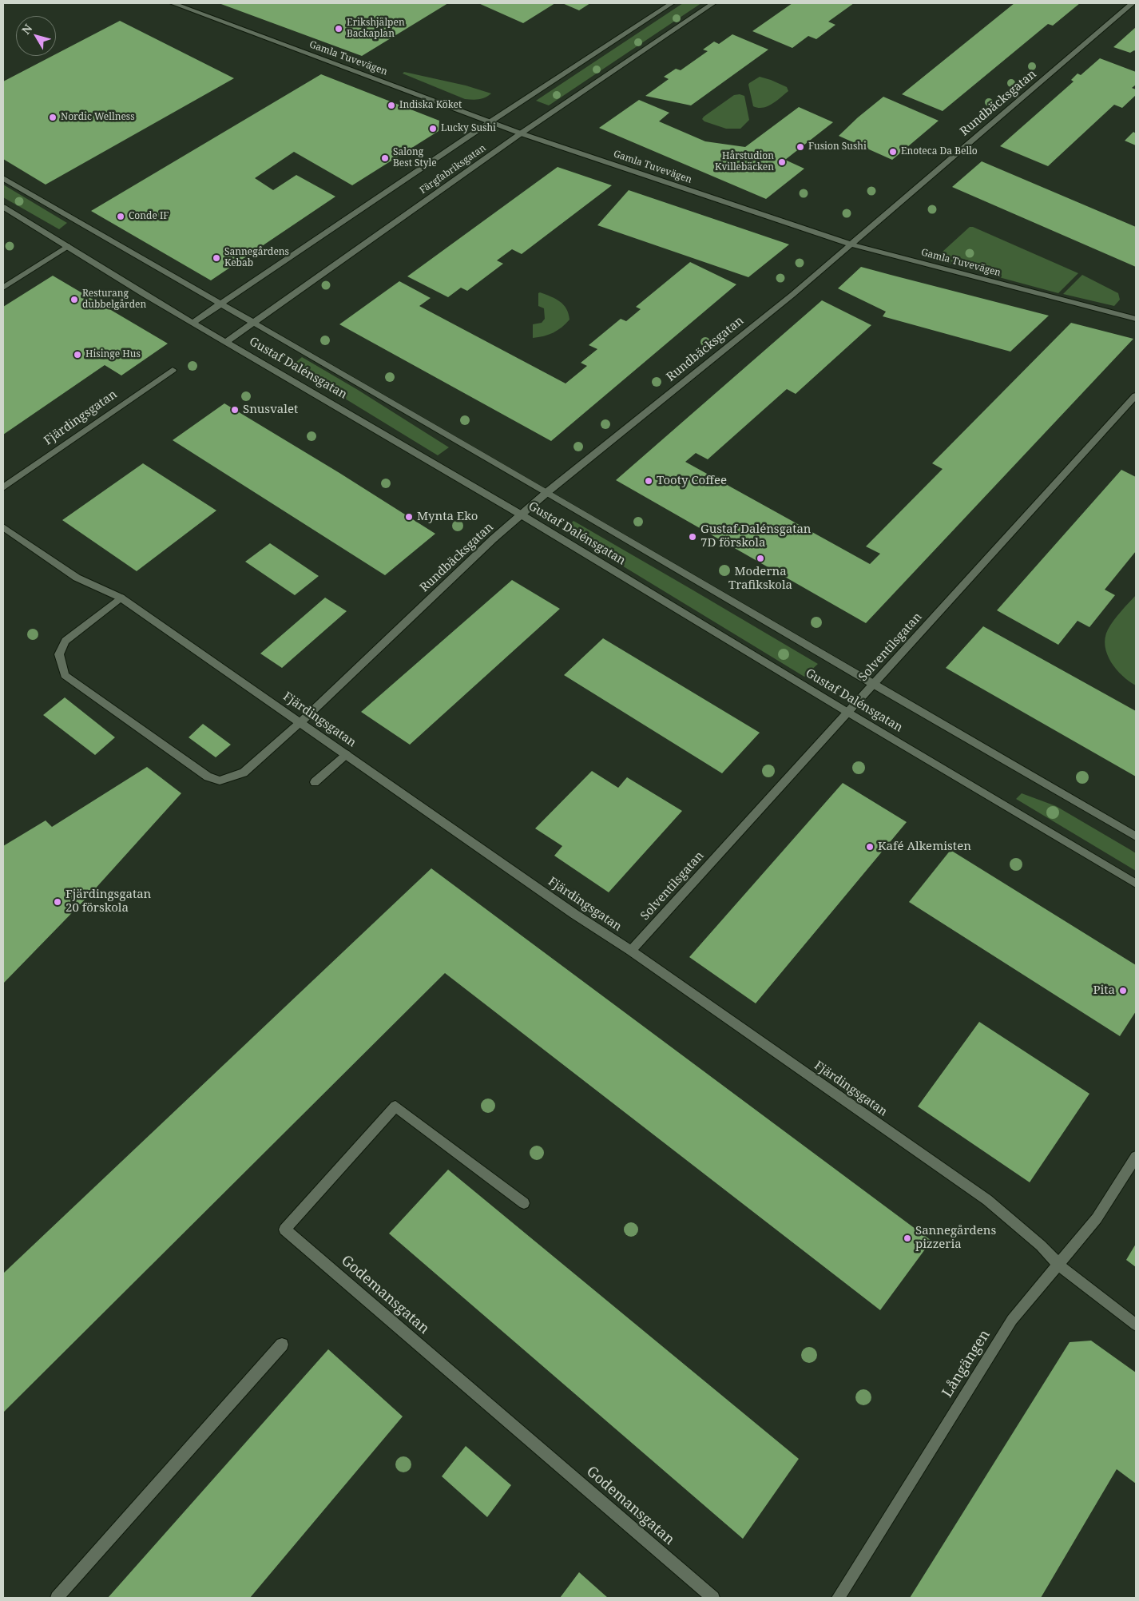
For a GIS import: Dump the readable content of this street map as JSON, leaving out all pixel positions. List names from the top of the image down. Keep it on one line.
{"streets":{"street":["Gamla Tuvevägen","Rundbäcksgatan","Färgfabriksgatan","Gustaf Dalénsgatan","Fjärdingsgatan","Solventilsgatan","Godemansgatan","Långängen"]},"crossings":[["Gamla Tuvevägen","Rundbäcksgatan"],["Gamla Tuvevägen","Färgfabriksgatan"],["Rundbäcksgatan","Gustaf Dalénsgatan"],["Rundbäcksgatan","Fjärdingsgatan"],["Färgfabriksgatan","Gustaf Dalénsgatan"],["Gustaf Dalénsgatan","Solventilsgatan"],["Fjärdingsgatan","Solventilsgatan"],["Fjärdingsgatan","Långängen"]],"places":["Erikshjälpen Backaplan","Indiska Köket","Nordic Wellness","Lucky Sushi","Fusion Sushi","Enoteca Da Bello","Salong Best Style","Hårstudion Kvillebäcken","Conde IF","Sannegårdens Kebab","Resturang dubbelgården","Hisinge Hus","Snusvalet","Tooty Coffee","Mynta Eko","Gustaf Dalénsgatan 7D förskola","Moderna Trafikskola","Kafé Alkemisten","Fjärdingsgatan 20 förskola","Pita","Sannegårdens pizzeria"],"north":"top left"}
